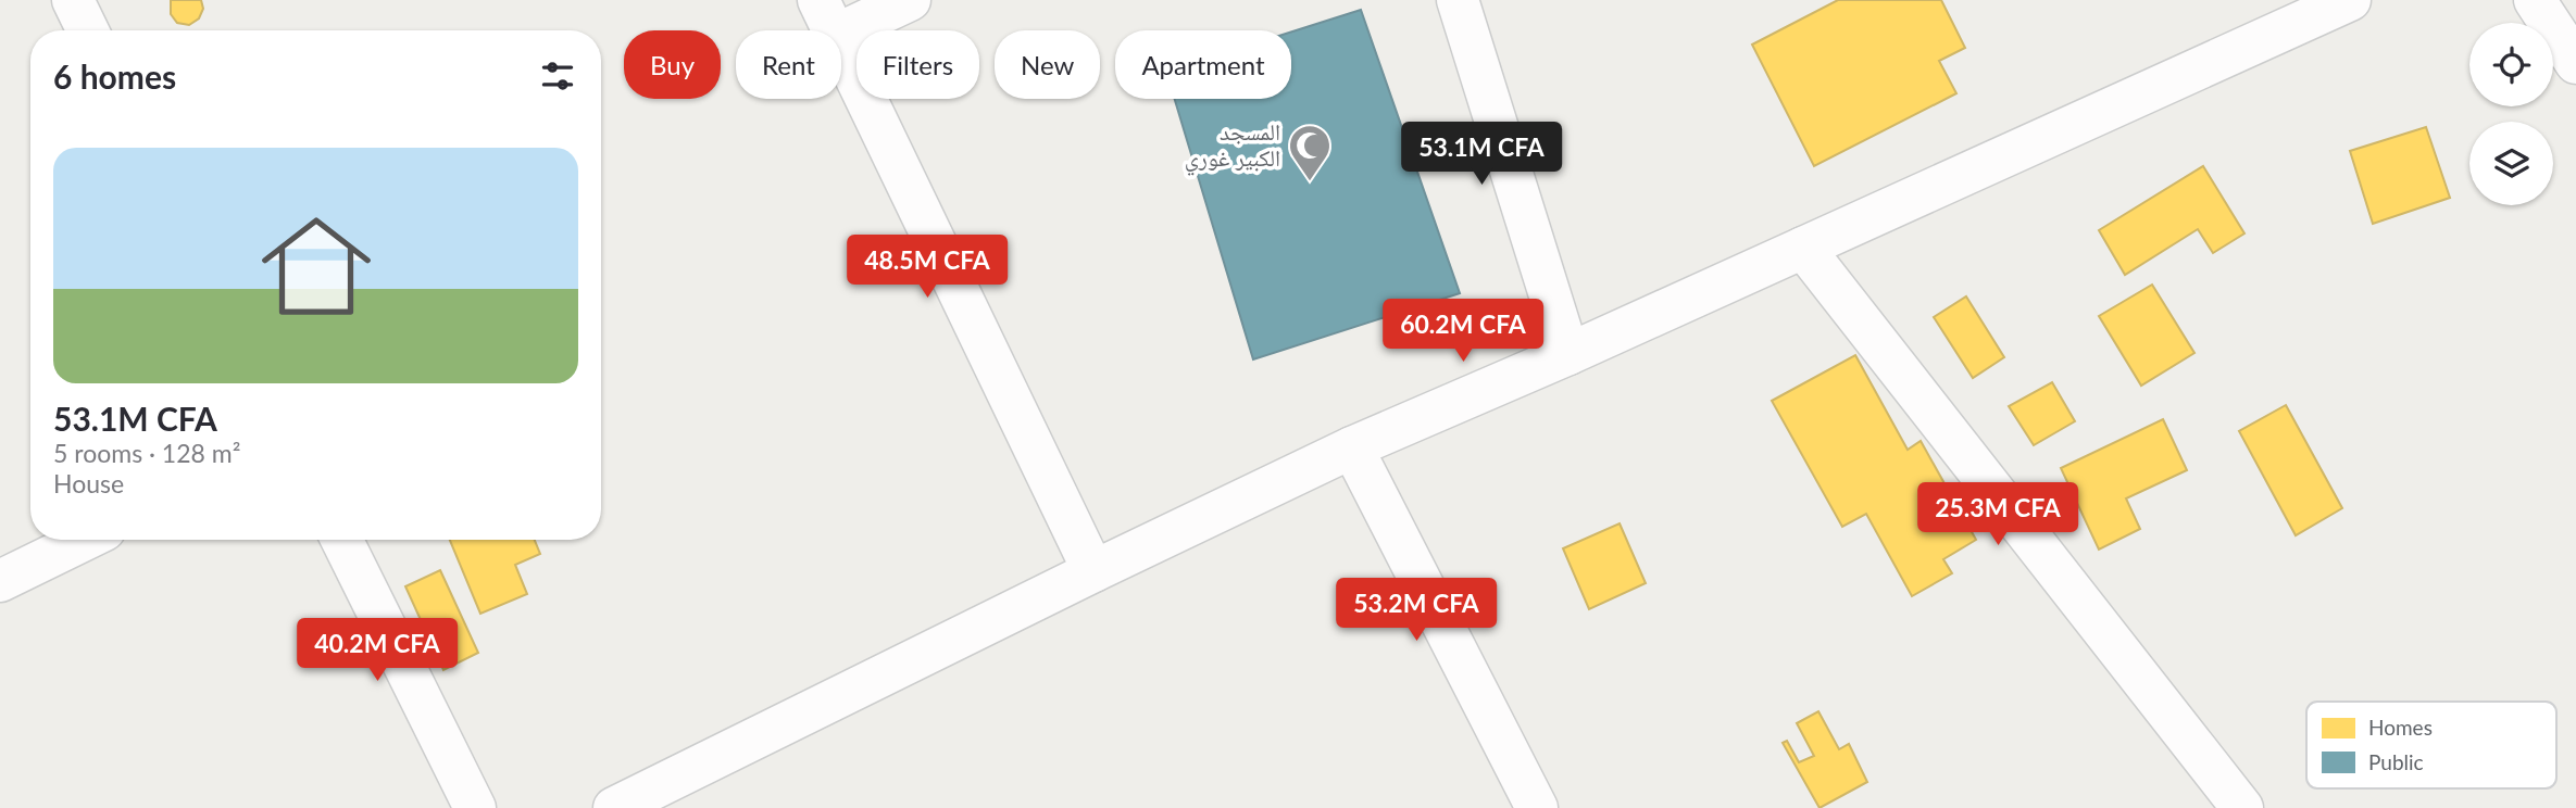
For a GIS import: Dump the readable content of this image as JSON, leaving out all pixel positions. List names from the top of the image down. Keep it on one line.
{"places":{"mosque":["المسجد الكبير غوري"]},"legend":["Homes","Public"],"page":{"chip":["Buy","Rent","Filters","New","Apartment"],"heading":"6 homes","price":["53.1M CFA","48.5M CFA","60.2M CFA","25.3M CFA","53.2M CFA","40.2M CFA"],"list":[{"name":"53.1M CFA","note":"5 rooms · 128 m² · House"}]}}
